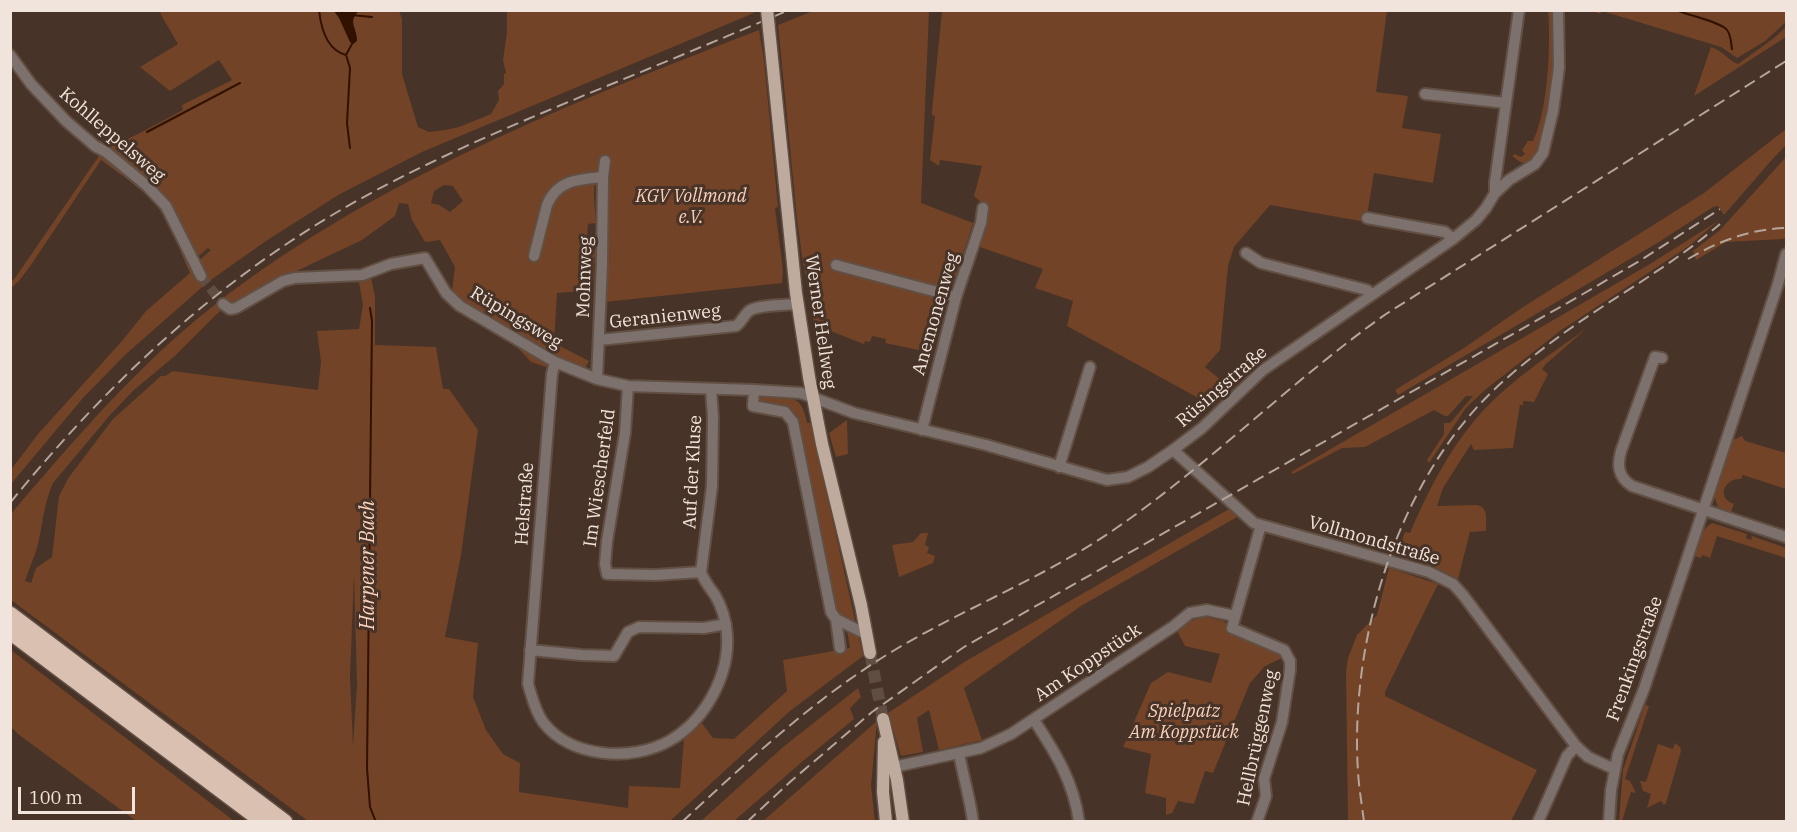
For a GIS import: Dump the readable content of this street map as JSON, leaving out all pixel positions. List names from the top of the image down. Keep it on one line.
{"streets":{"main road":["Werner Hellweg"],"street":["Kohlleppelsweg","Mohnweg","Anemonenweg","Geranienweg","Rüpingsweg","Rüsingstraße","Auf der Kluse","Im Wiescherfeld","Helstraße","Vollmondstraße","Frenkingstraße","Am Koppstück","Hellbrüggenweg"]},"crossings":[["Mohnweg","Geranienweg"],["Mohnweg","Rüpingsweg"],["Anemonenweg","Rüsingstraße"],["Geranienweg","Werner Hellweg"],["Rüpingsweg","Werner Hellweg"],["Rüpingsweg","Rüsingstraße"],["Rüpingsweg","Auf der Kluse"],["Rüpingsweg","Im Wiescherfeld"],["Rüpingsweg","Helstraße"],["Werner Hellweg","Rüsingstraße"],["Rüsingstraße","Vollmondstraße"],["Auf der Kluse","Im Wiescherfeld"],["Auf der Kluse","Helstraße"],["Im Wiescherfeld","Helstraße"],["Vollmondstraße","Frenkingstraße"],["Am Koppstück","Hellbrüggenweg"]],"water":["Harpener Bach"],"parks":["KGV Vollmond e.V.","Spielpatz Am Koppstück"],"scale_bar":"100 m"}
